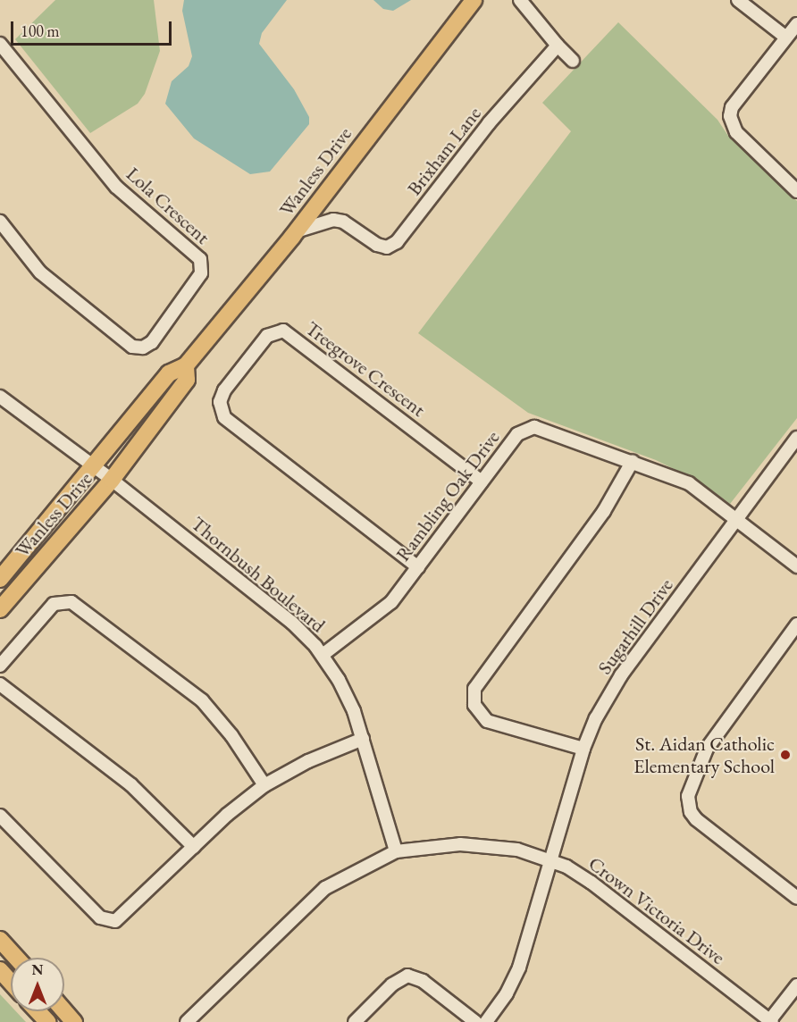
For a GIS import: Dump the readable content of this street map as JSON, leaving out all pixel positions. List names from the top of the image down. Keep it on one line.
{"streets":{"main road":["Wanless Drive"],"street":["Brixham Lane","Lola Crescent","Treegrove Crescent","Rambling Oak Drive","Thornbush Boulevard","Sugarhill Drive","Crown Victoria Drive"]},"crossings":[["Brixham Lane","Wanless Drive"],["Wanless Drive","Thornbush Boulevard"],["Treegrove Crescent","Rambling Oak Drive"],["Rambling Oak Drive","Thornbush Boulevard"],["Rambling Oak Drive","Sugarhill Drive"],["Thornbush Boulevard","Crown Victoria Drive"],["Sugarhill Drive","Crown Victoria Drive"]],"places":["St. Aidan Catholic Elementary School"],"scale_bar":"100 m","north":"top"}
